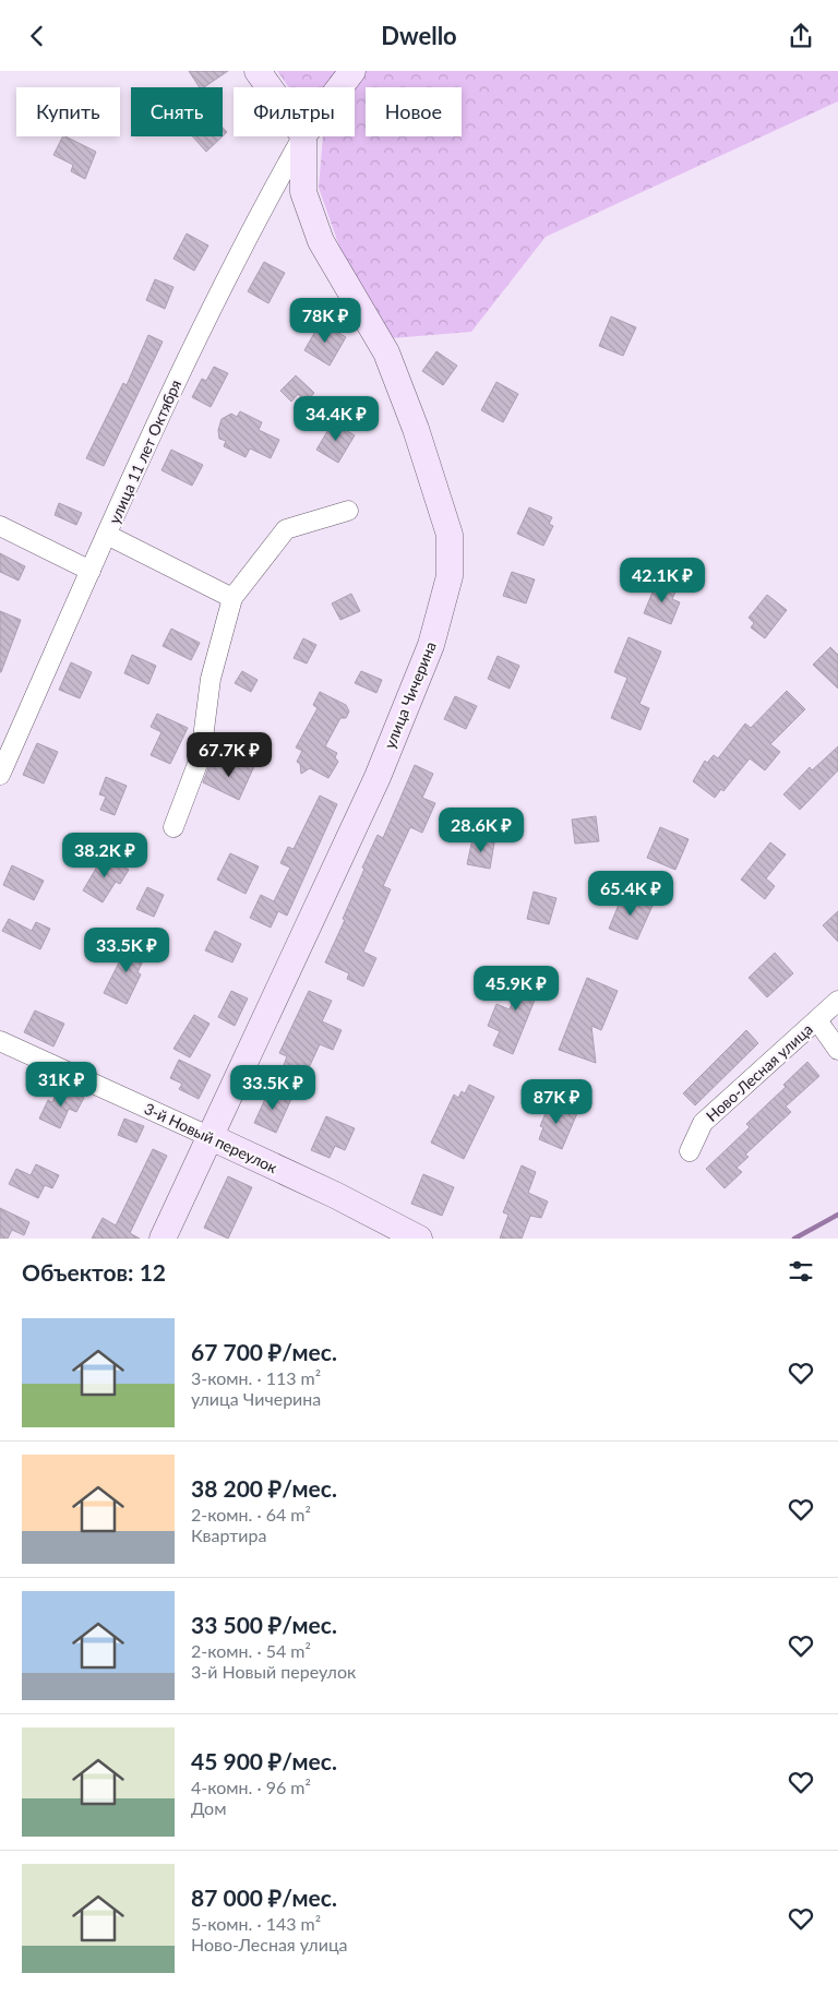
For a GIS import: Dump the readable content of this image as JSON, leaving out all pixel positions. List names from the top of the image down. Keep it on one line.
{"streets":{"street":["улица 11 лет Октября","улица Чичерина","Ново-Лесная улица","3-й Новый переулок"]},"crossings":[["улица Чичерина","3-й Новый переулок"]],"page":{"header":"Dwello","chip":["Купить","Снять","Фильтры","Новое"],"price":["78K ₽","34.4K ₽","42.1K ₽","67.7K ₽","28.6K ₽","38.2K ₽","65.4K ₽","33.5K ₽","45.9K ₽","31K ₽","33.5K ₽","87K ₽"],"heading":"Объектов: 12","list":[{"name":"67 700 ₽/мес.","note":"3-комн. · 113 m² · улица Чичерина"},{"name":"38 200 ₽/мес.","note":"2-комн. · 64 m² · Квартира"},{"name":"33 500 ₽/мес.","note":"2-комн. · 54 m² · 3-й Новый переулок"},{"name":"45 900 ₽/мес.","note":"4-комн. · 96 m² · Дом"},{"name":"87 000 ₽/мес.","note":"5-комн. · 143 m² · Ново-Лесная улица"}]}}
